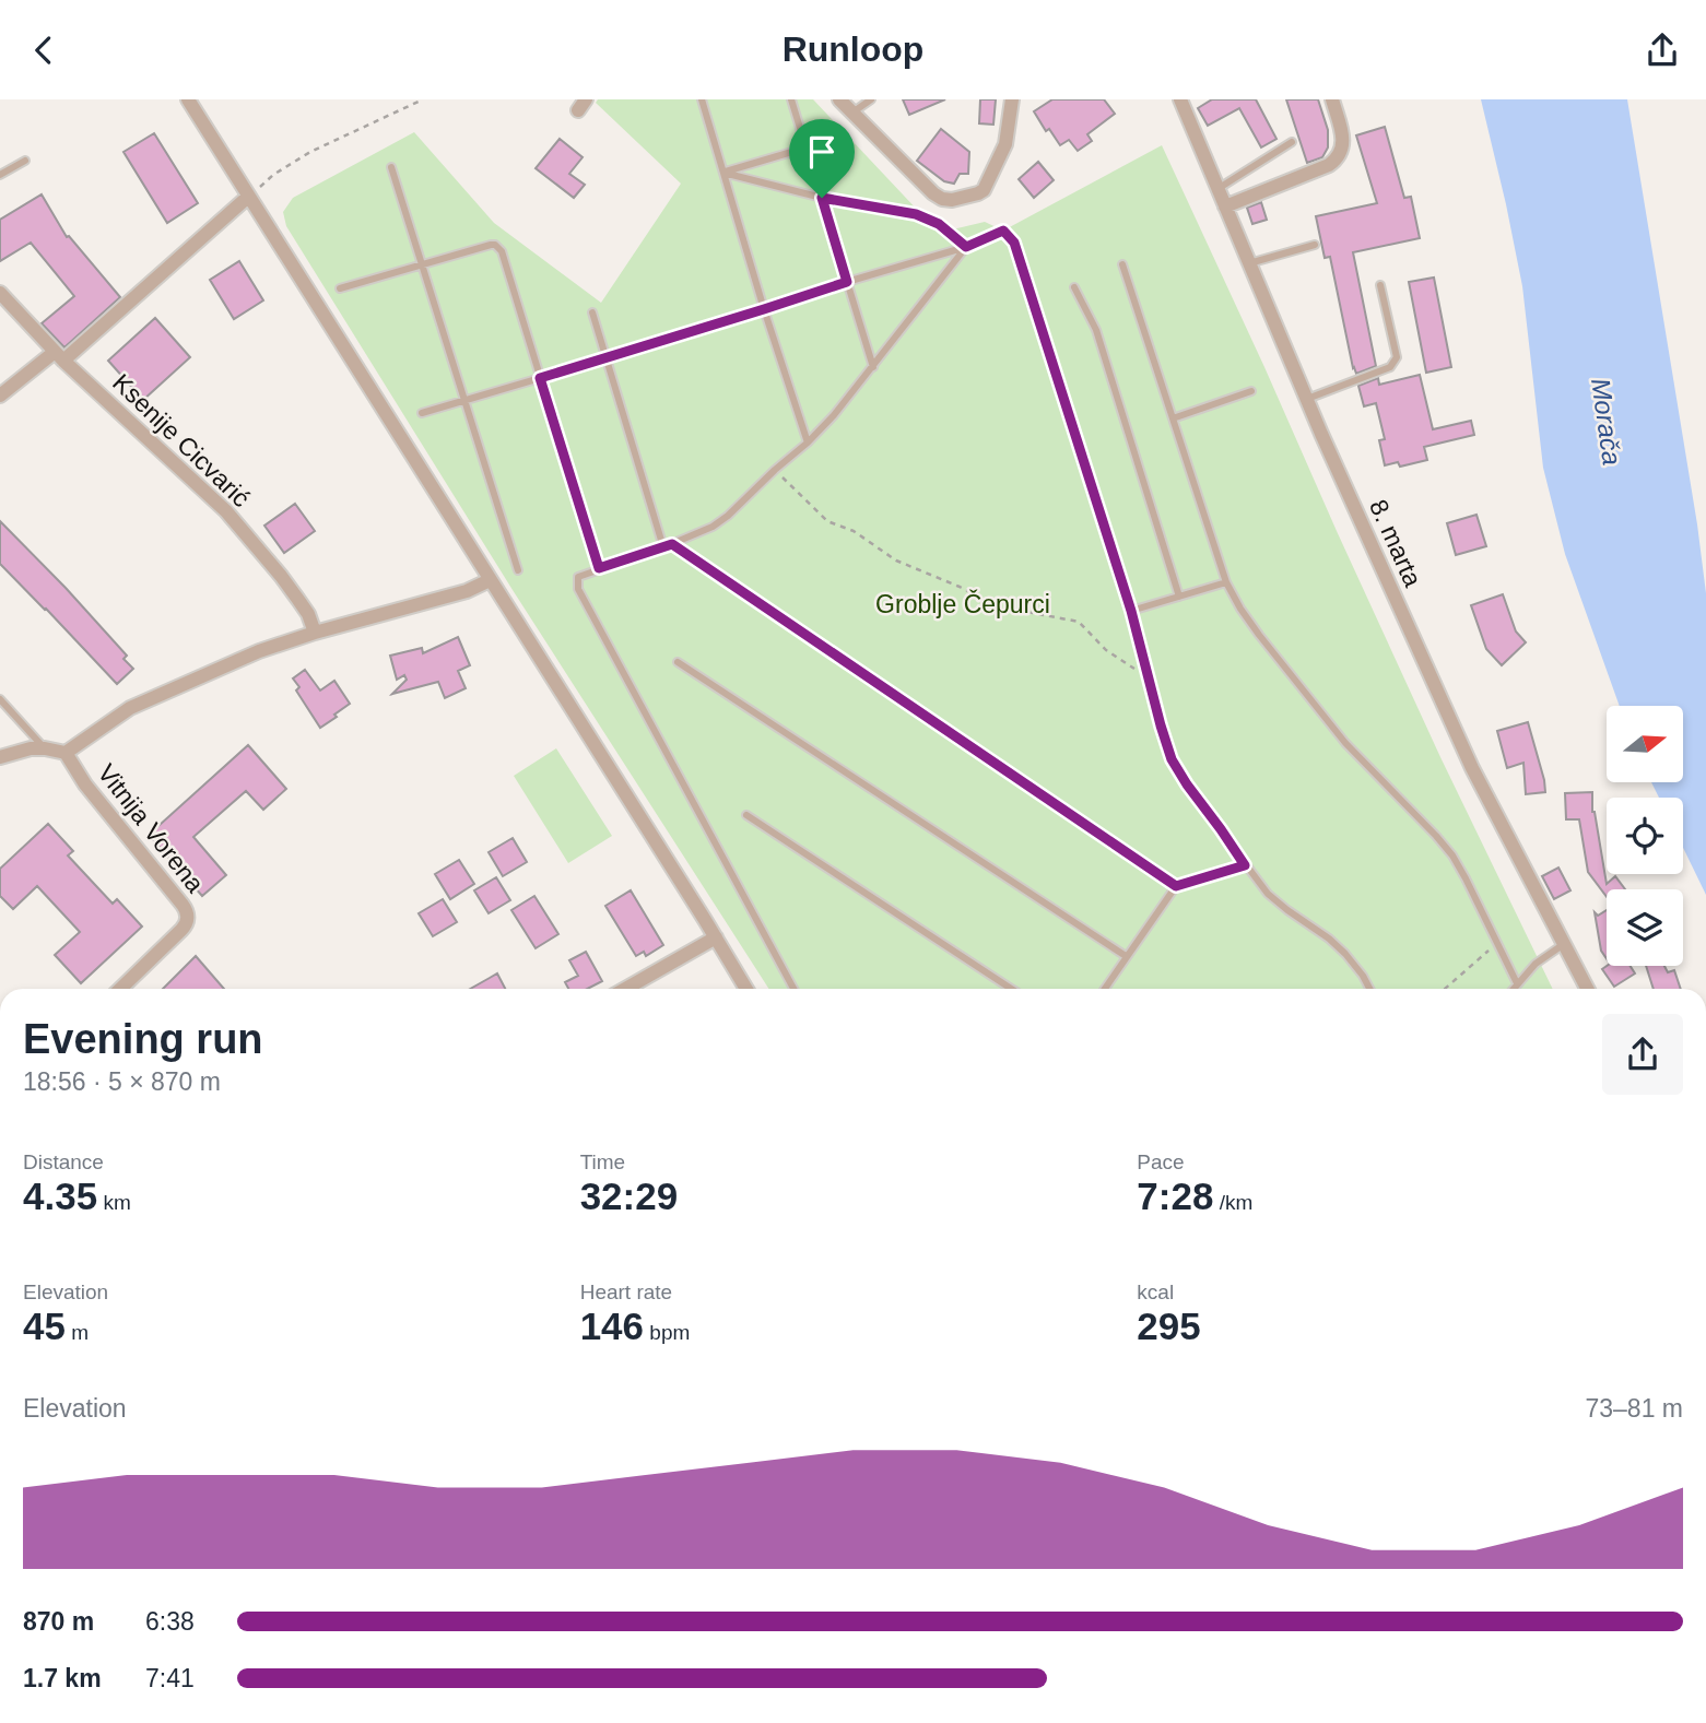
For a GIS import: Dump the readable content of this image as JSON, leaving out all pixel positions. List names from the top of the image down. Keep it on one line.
{"streets":{"street":["Ksenije Cicvarić","8. marta","Vitnija Vorena"]},"water":["Morača"],"parks":["Groblje Čepurci"],"north":"right","page":{"header":"Runloop","heading":["Evening run","18:56 · 5 × 870 m"],"stats":[["Distance","4.35 km"],["Time","32:29"],["Pace","7:28 /km"],["Elevation","45 m"],["Heart rate","146 bpm"],["kcal","295"]],"chart":["Elevation","73–81 m"],"list":[{"name":"870 m","note":"6:38"},{"name":"1.7 km","note":"7:41"}]}}
